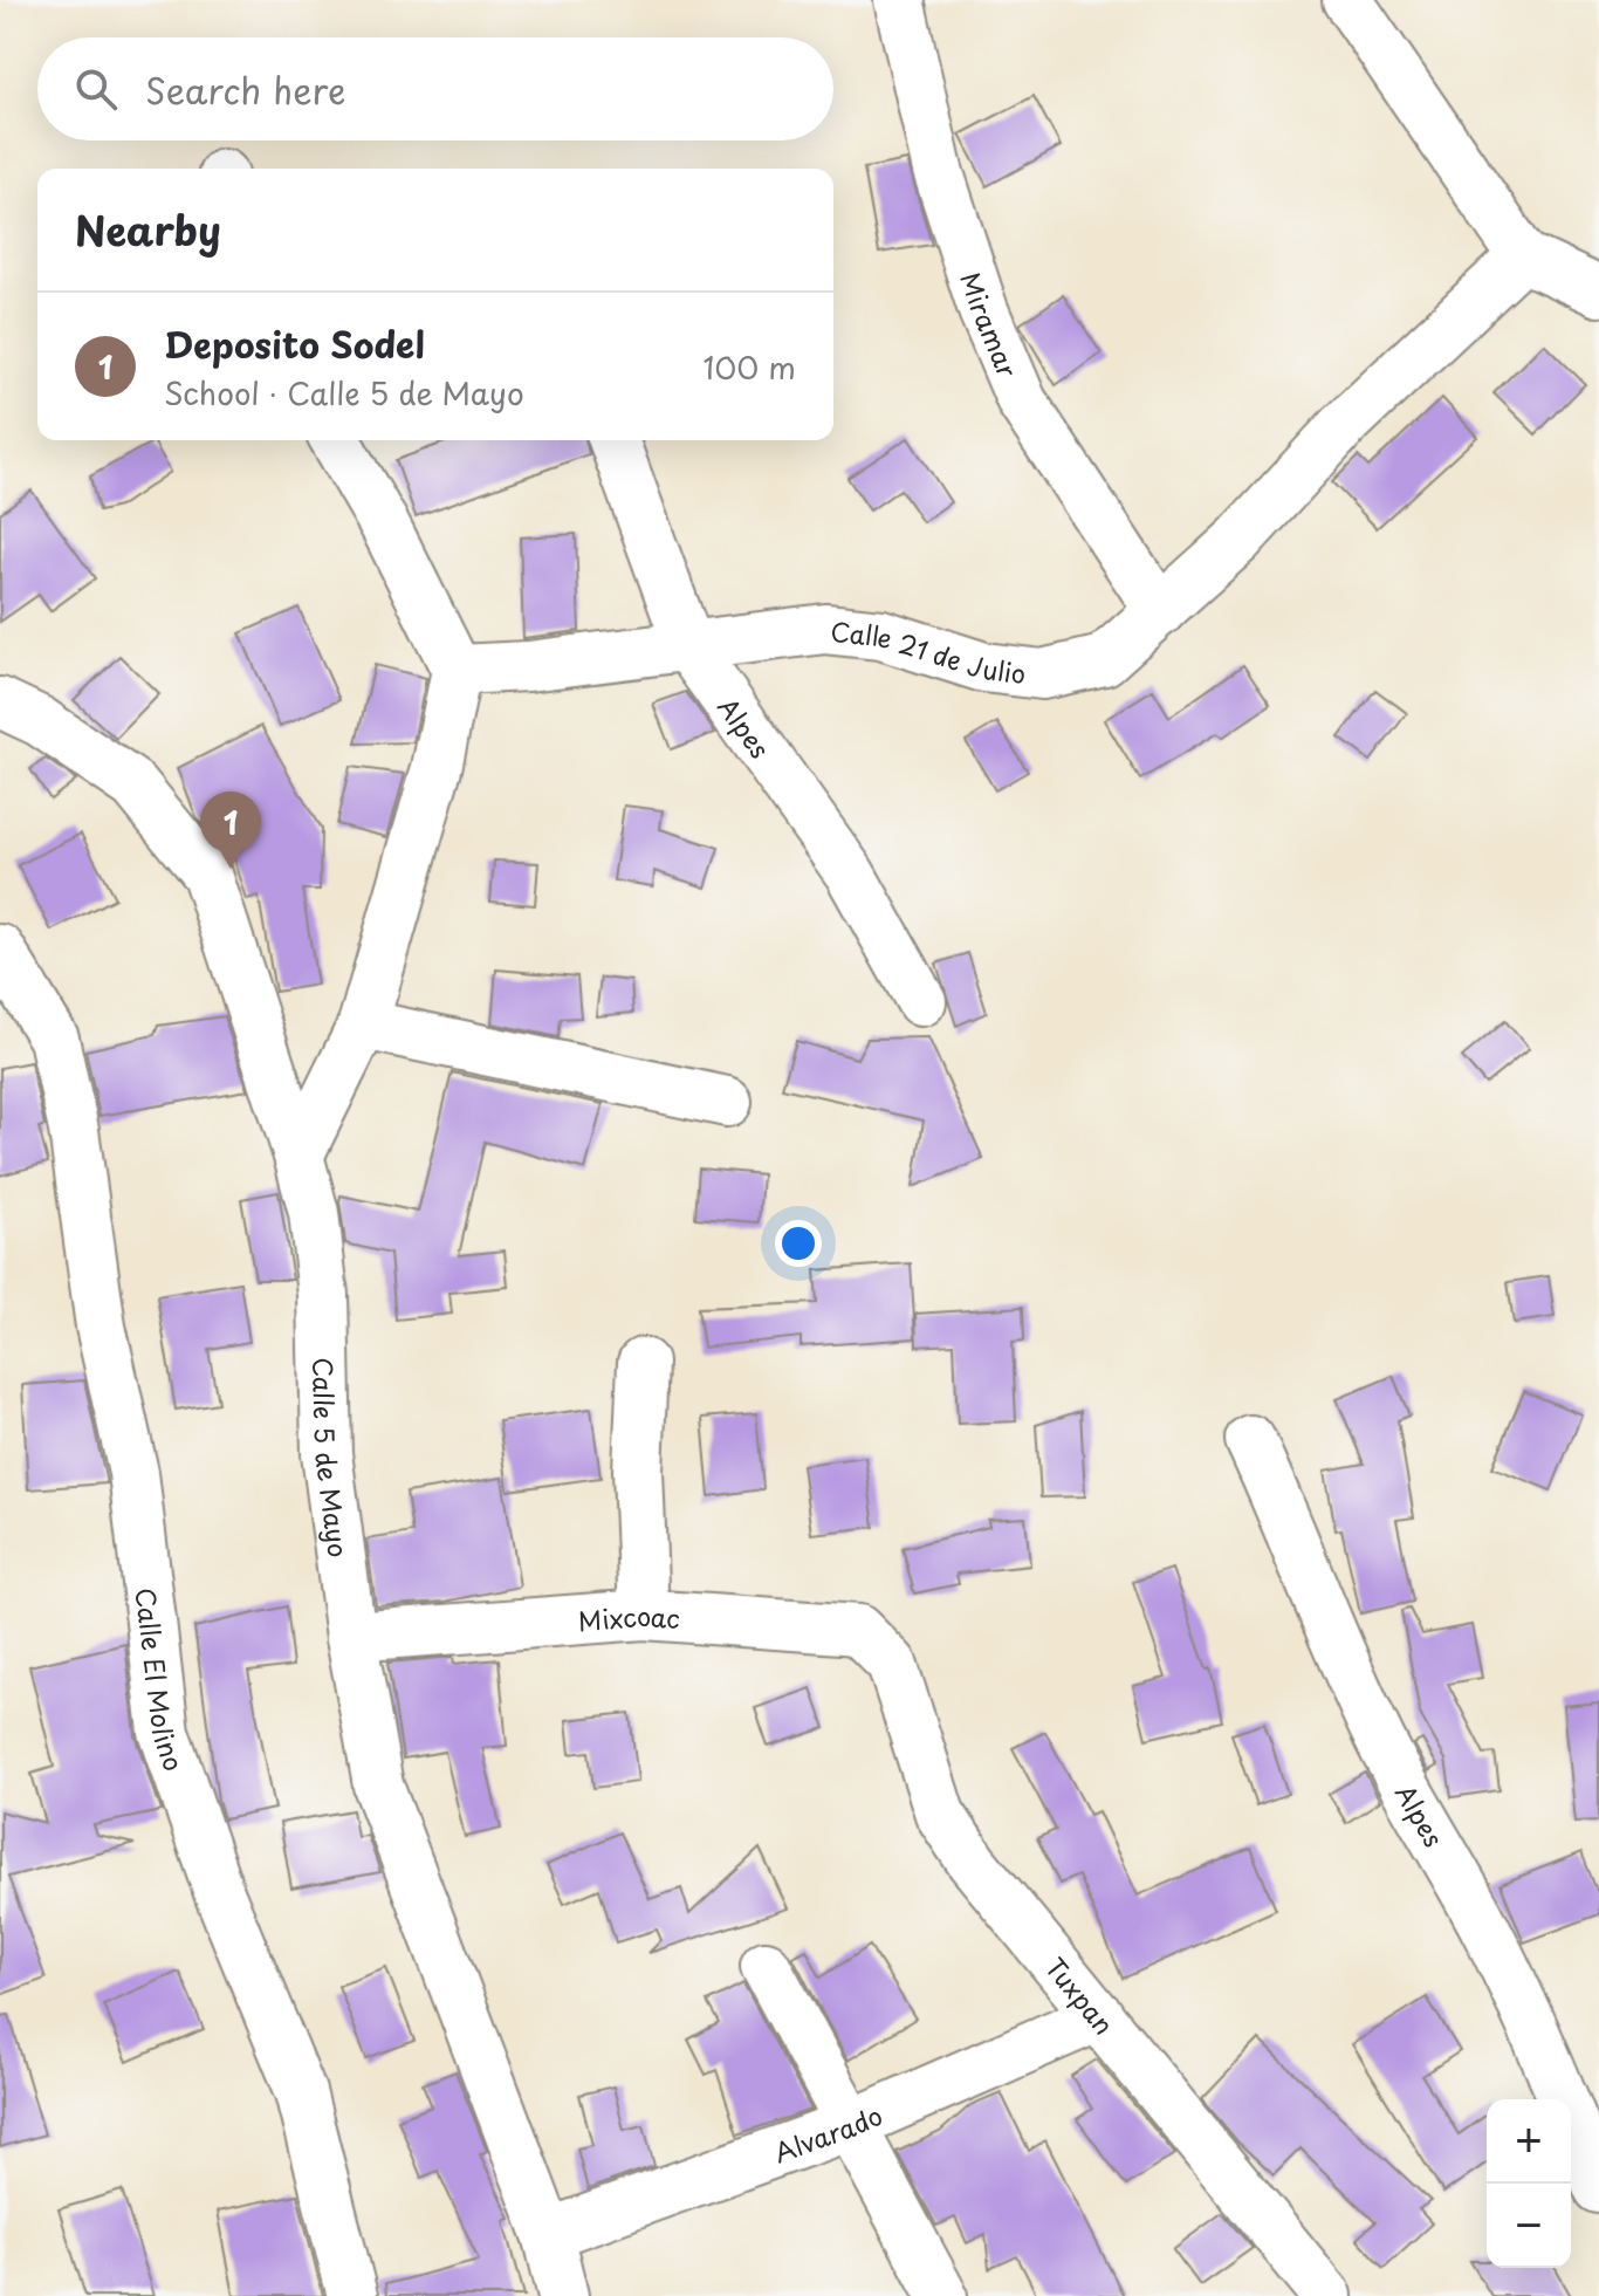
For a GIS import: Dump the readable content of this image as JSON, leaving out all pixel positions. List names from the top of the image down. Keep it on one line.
{"streets":{"street":["Miramar","Calle 21 de Julio","Alpes","Calle 5 de Mayo","Mixcoac","Calle El Molino","Tuxpan","Alvarado"]},"crossings":[["Miramar","Calle 21 de Julio"],["Calle 21 de Julio","Alpes"],["Calle 5 de Mayo","Mixcoac"],["Calle 5 de Mayo","Alvarado"],["Mixcoac","Tuxpan"],["Tuxpan","Alvarado"]],"page":{"search":"Search here","heading":"Nearby","list":[{"mark":"1","name":"Deposito Sodel","note":"School · Calle 5 de Mayo","value":"100 m"}],"pins":"1","map_buttons":["+","−"]}}
